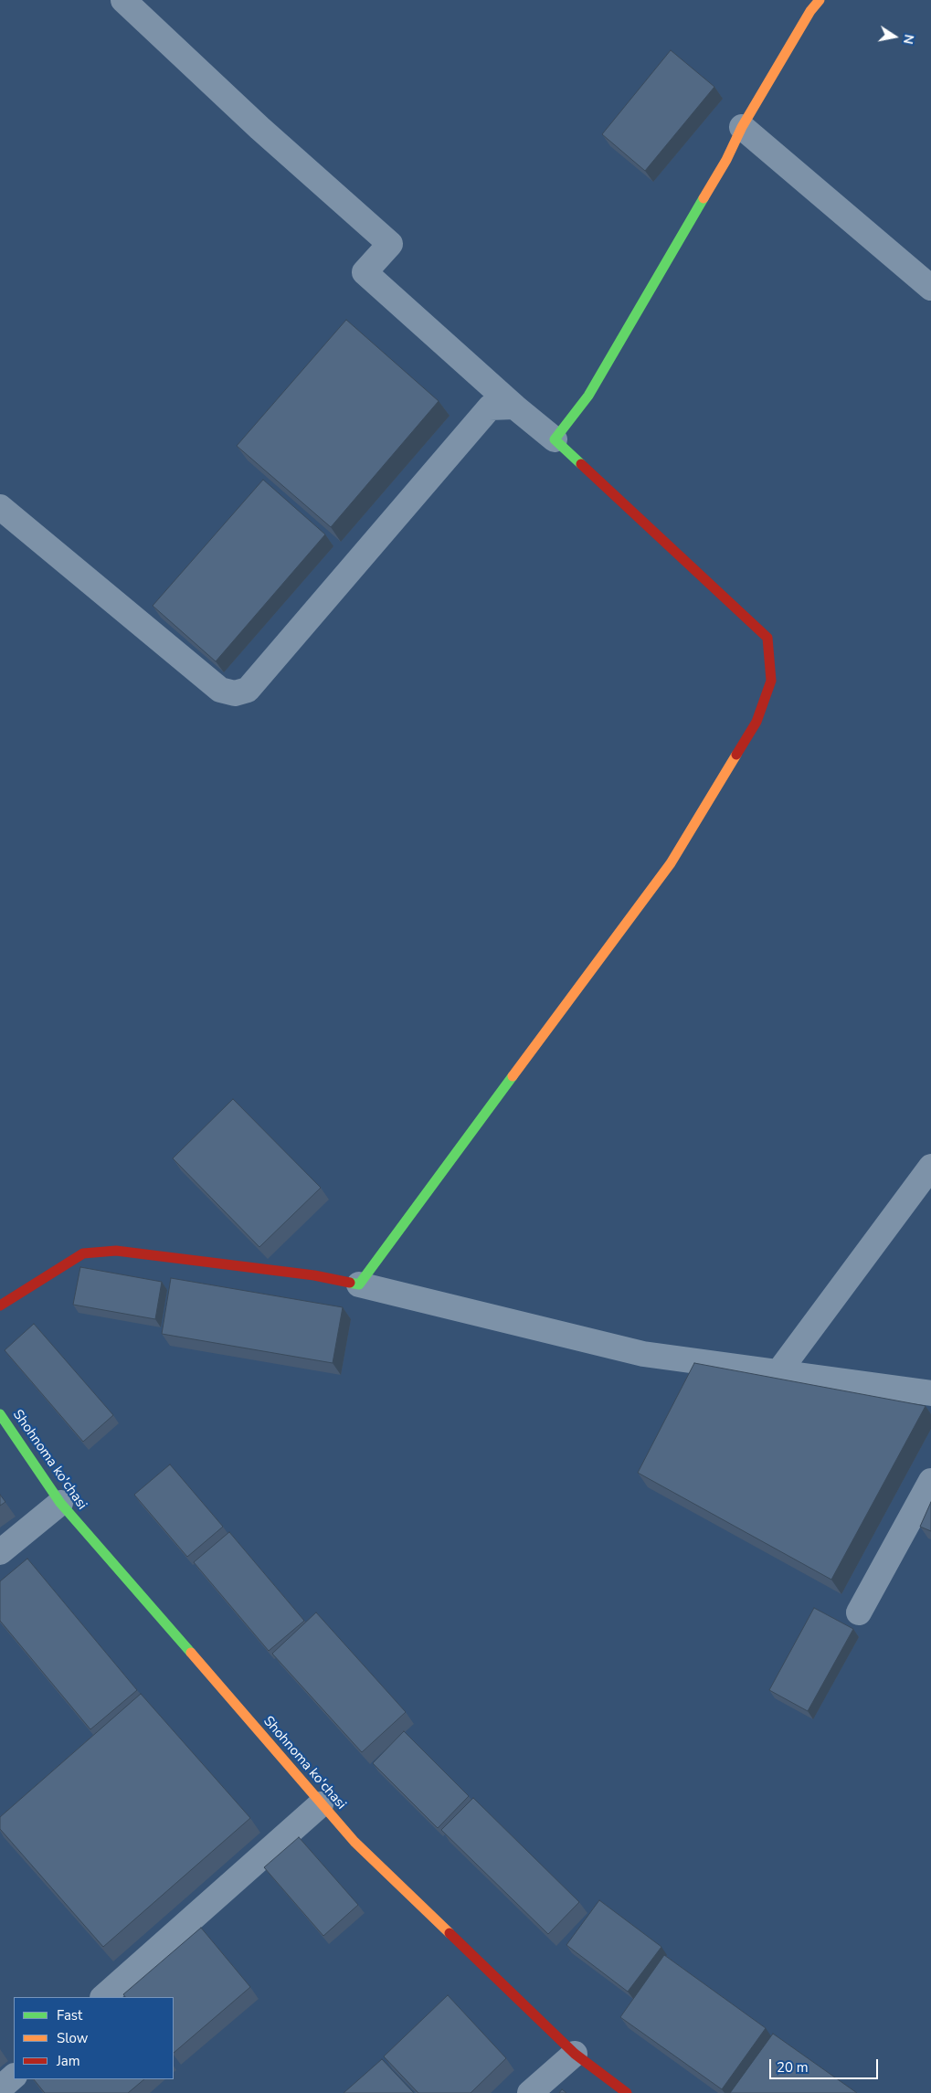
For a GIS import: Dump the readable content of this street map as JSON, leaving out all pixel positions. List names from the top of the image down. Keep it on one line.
{"streets":{"street":["Shohnoma ko'chasi"]},"legend":["Fast","Slow","Jam"],"scale_bar":"20 m","north":"right"}
